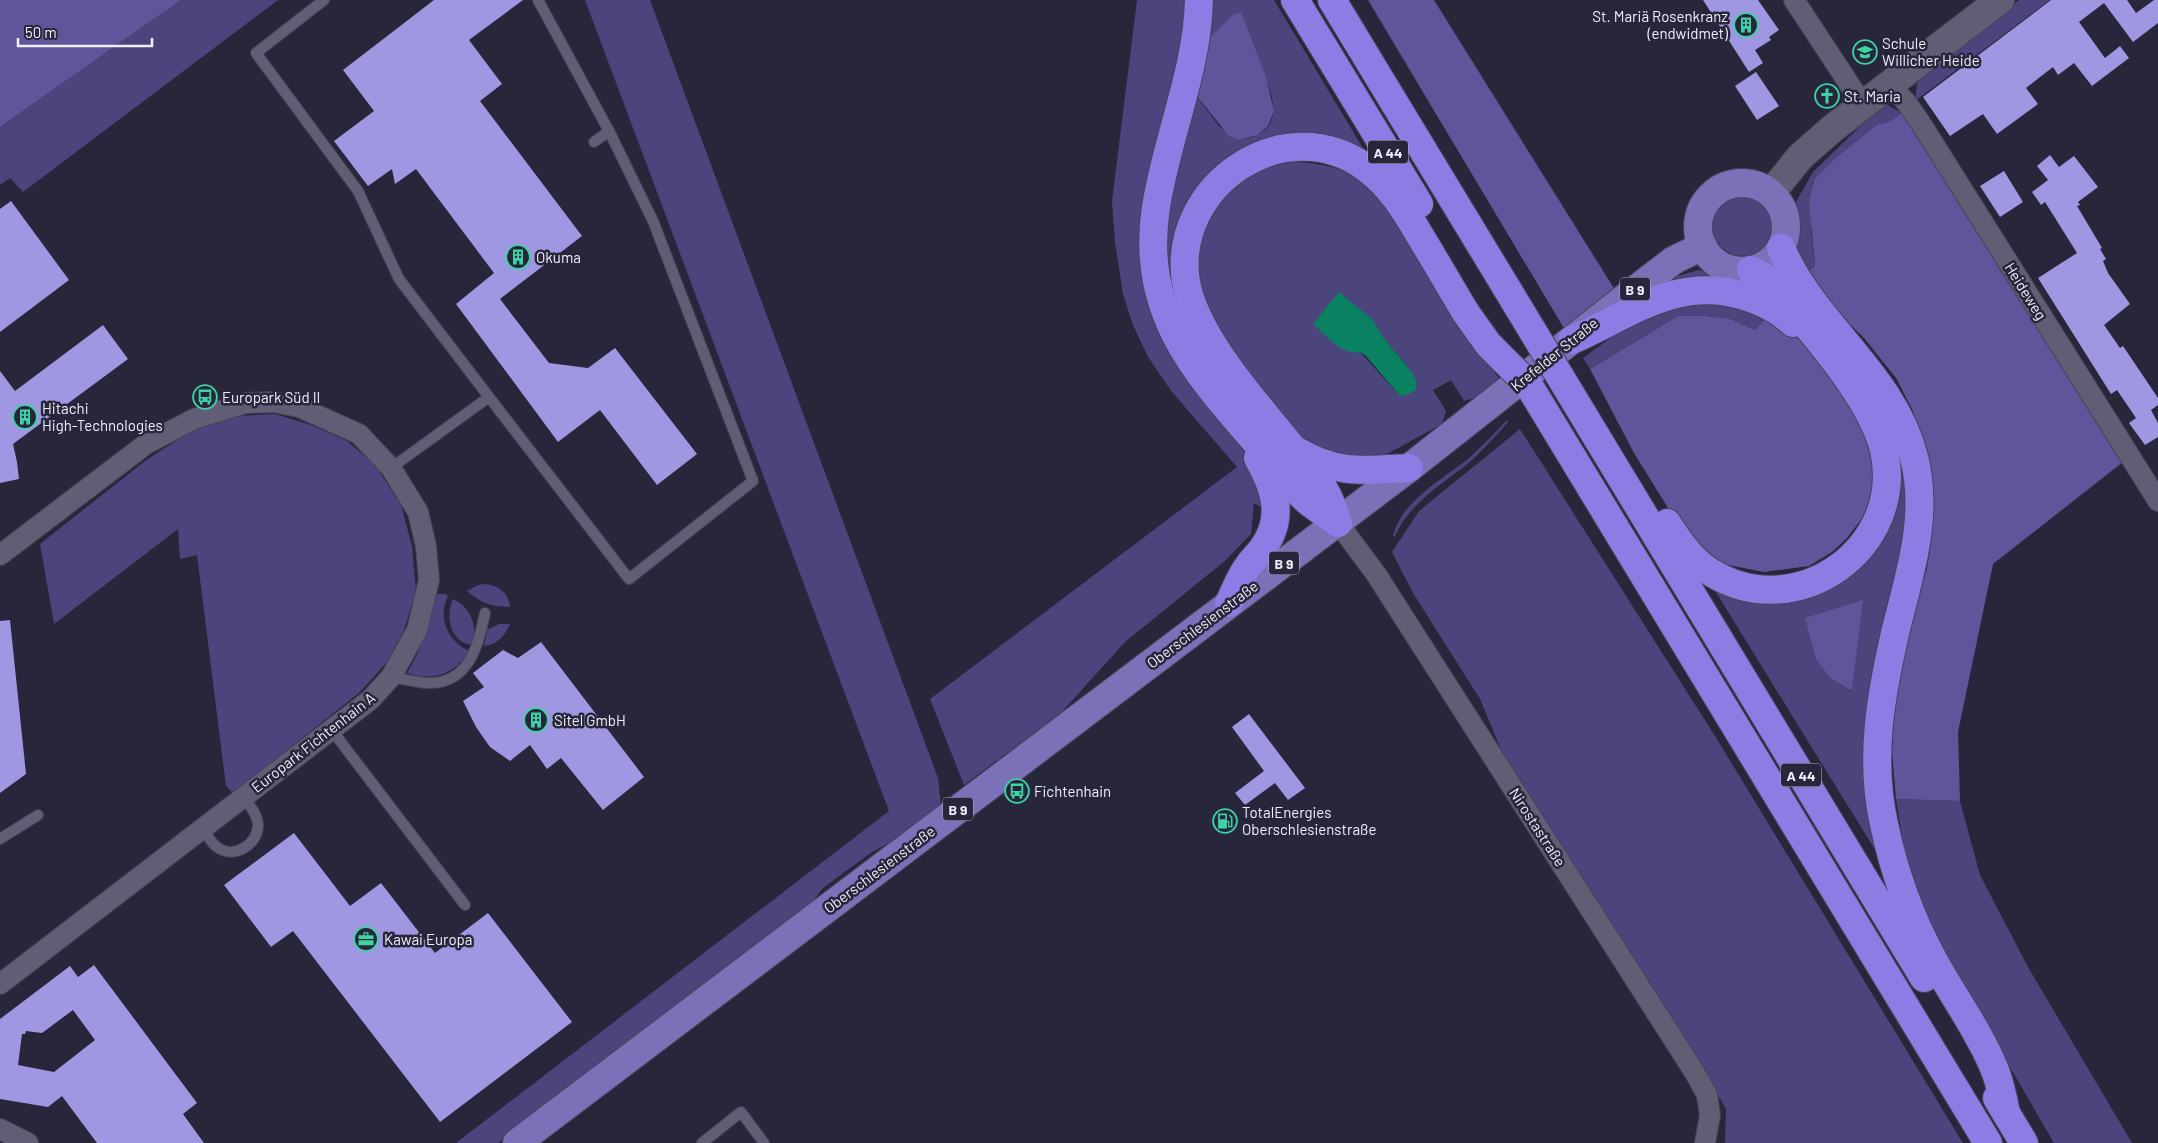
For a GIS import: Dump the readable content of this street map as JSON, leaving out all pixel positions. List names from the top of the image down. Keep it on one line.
{"streets":{"highway":["A 44"],"main road":["B 9","Krefelder Straße","Oberschlesienstraße"],"street":["Heideweg","Europark Fichtenhain A","Nirostastraße"]},"crossings":[["Krefelder Straße","Oberschlesienstraße"],["Oberschlesienstraße","Nirostastraße"]],"places":{"building":["St. Mariä Rosenkranz (endwidmet)","Okuma","Hitachi High-Technologies","Sitel GmbH"],"school or university":["Schule Willicher Heide"],"church":["St. Maria"],"bus stop":["Europark Süd II","Fichtenhain"],"fuel station":["TotalEnergies Oberschlesienstraße"],"office":["Kawai Europa"]},"scale_bar":"50 m"}
